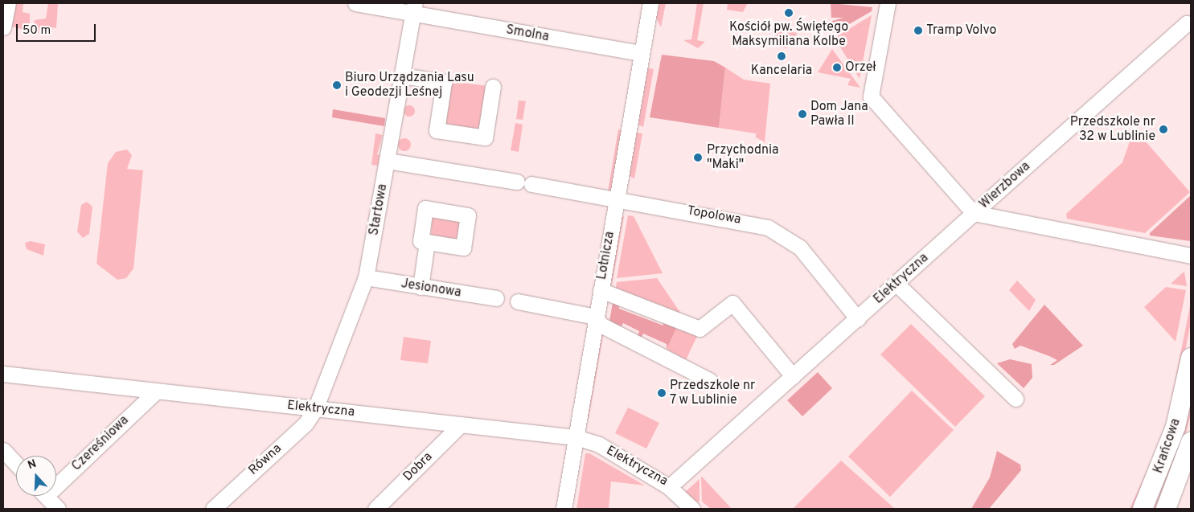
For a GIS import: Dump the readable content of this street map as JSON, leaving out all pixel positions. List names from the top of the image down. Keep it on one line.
{"streets":{"main road":["Krańcowa"],"street":["Smolna","Wierzbowa","Startowa","Topolowa","Lotnicza","Elektryczna","Jesionowa","Czereśniowa","Równa","Dobra"]},"crossings":[["Smolna","Startowa"],["Smolna","Lotnicza"],["Wierzbowa","Elektryczna"],["Startowa","Topolowa"],["Startowa","Elektryczna"],["Startowa","Jesionowa"],["Startowa","Równa"],["Topolowa","Lotnicza"],["Topolowa","Elektryczna"],["Lotnicza","Elektryczna"],["Elektryczna","Czereśniowa"],["Elektryczna","Równa"],["Elektryczna","Dobra"]],"places":["Kościół pw. Świętego Maksymiliana Kolbe","Tramp Volvo","Kancelaria","Orzeł","Biuro Urządzania Lasu i Geodezji Leśnej","Dom Jana Pawła II","Przedszkole nr 32 w Lublinie","Przychodnia \"Maki\"","Przedszkole nr 7 w Lublinie"],"scale_bar":"50 m","north":"top"}
